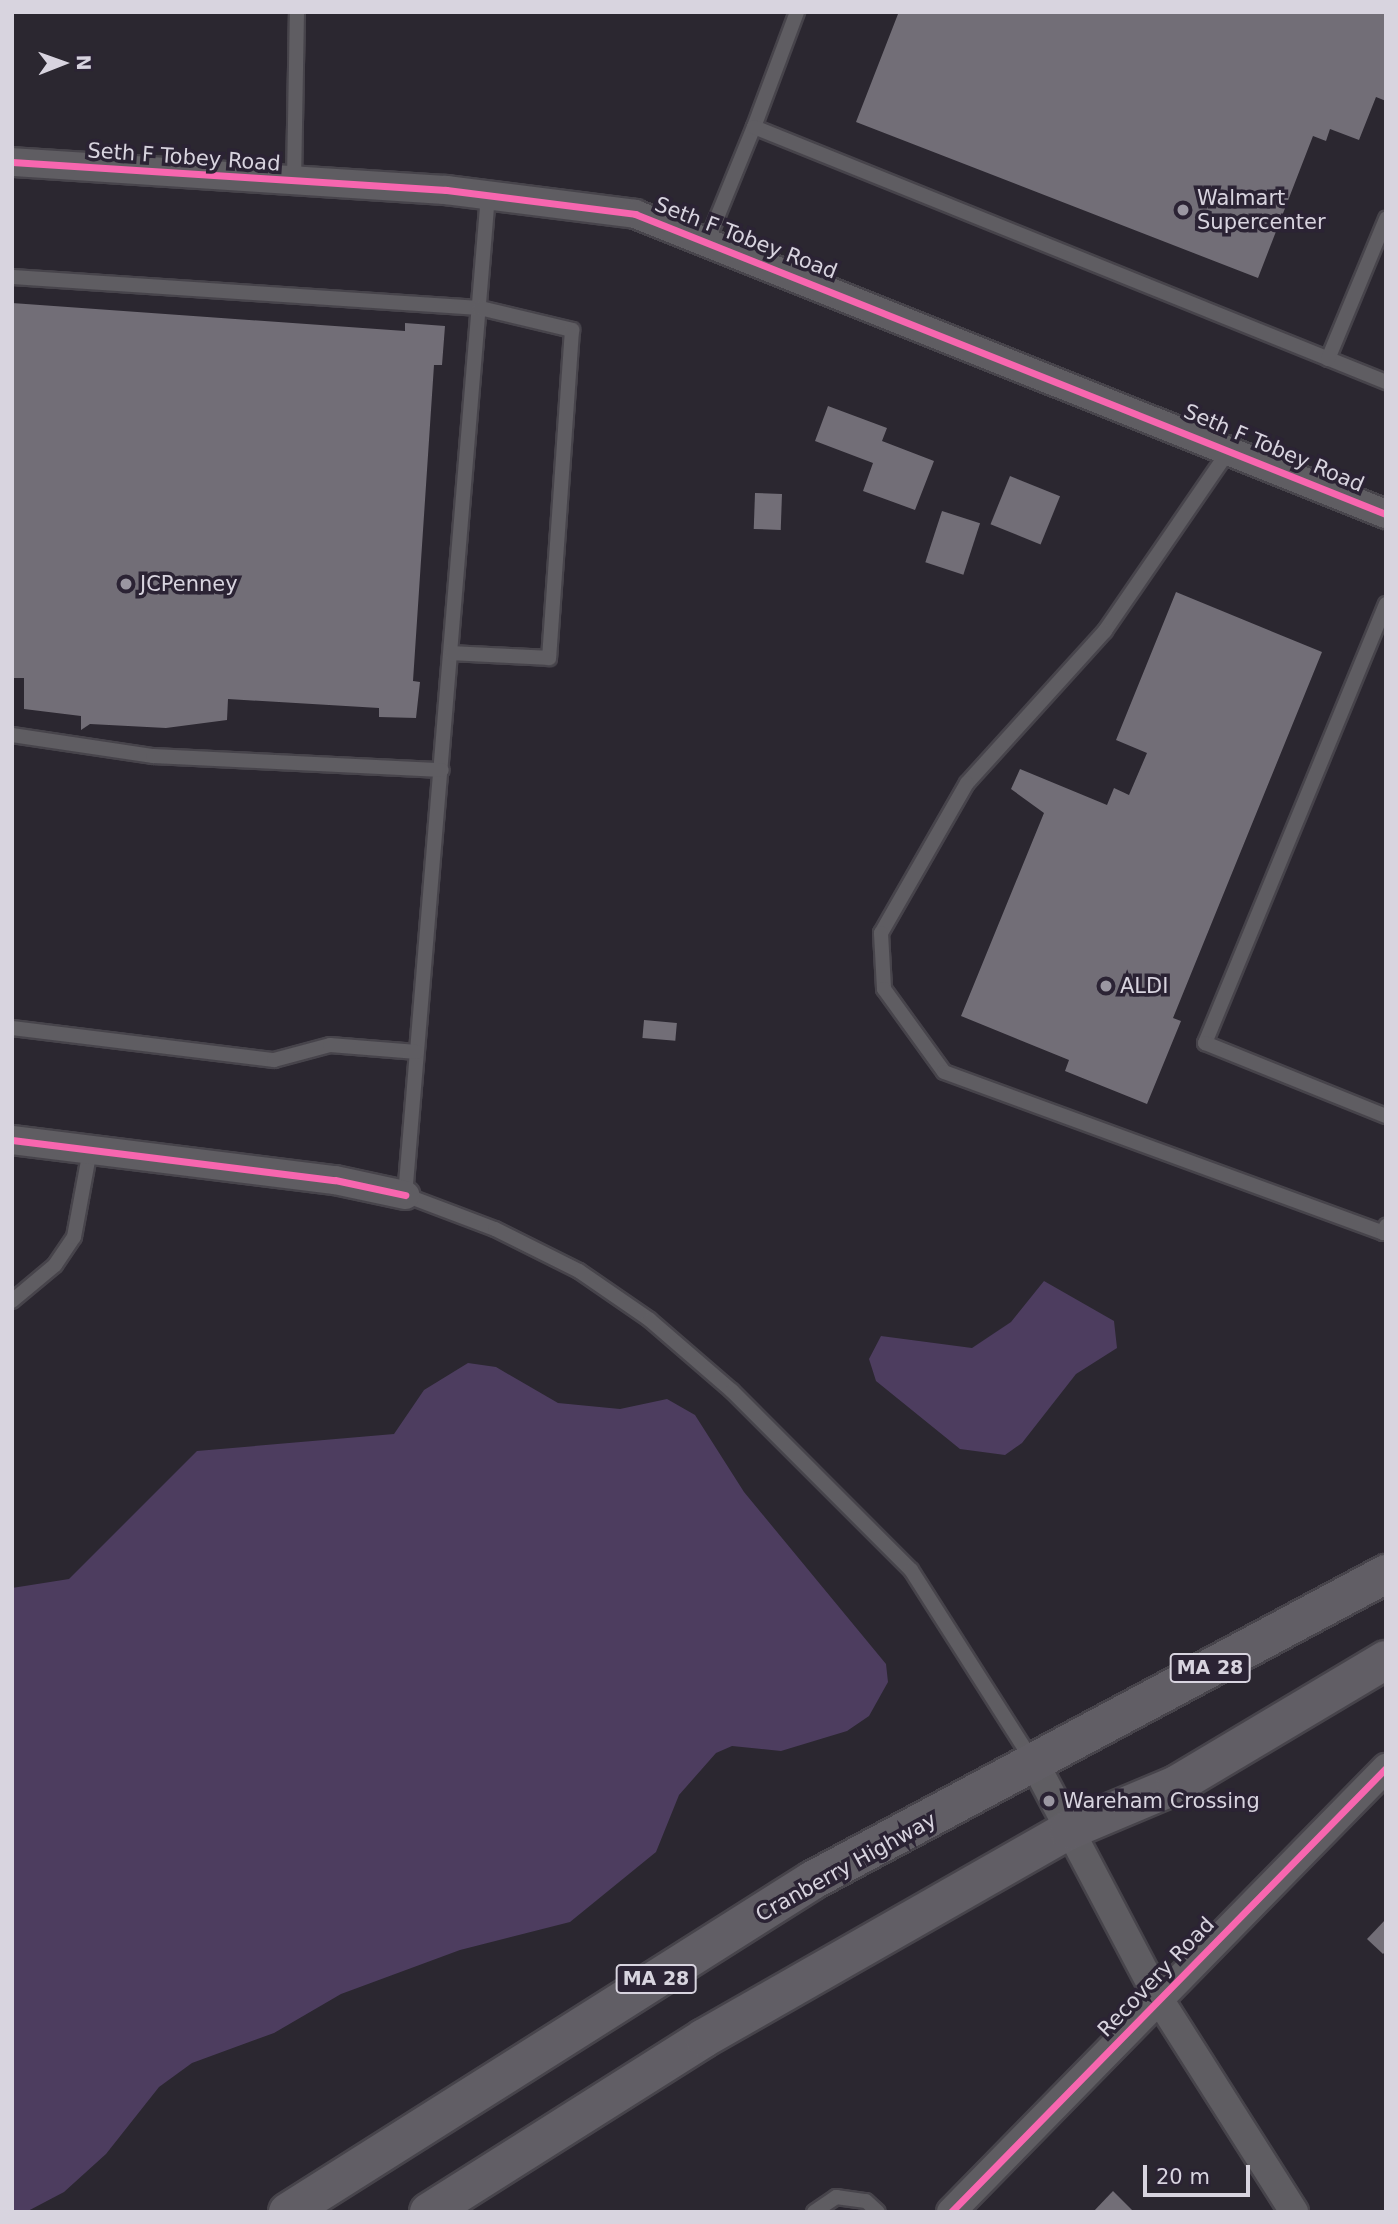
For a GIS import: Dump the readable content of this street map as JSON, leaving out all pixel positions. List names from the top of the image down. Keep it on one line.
{"streets":{"main road":["MA 28","Cranberry Highway"],"street":["Seth F Tobey Road","Recovery Road"]},"places":["Walmart Supercenter","JCPenney","ALDI","Wareham Crossing"],"scale_bar":"20 m","north":"right"}
